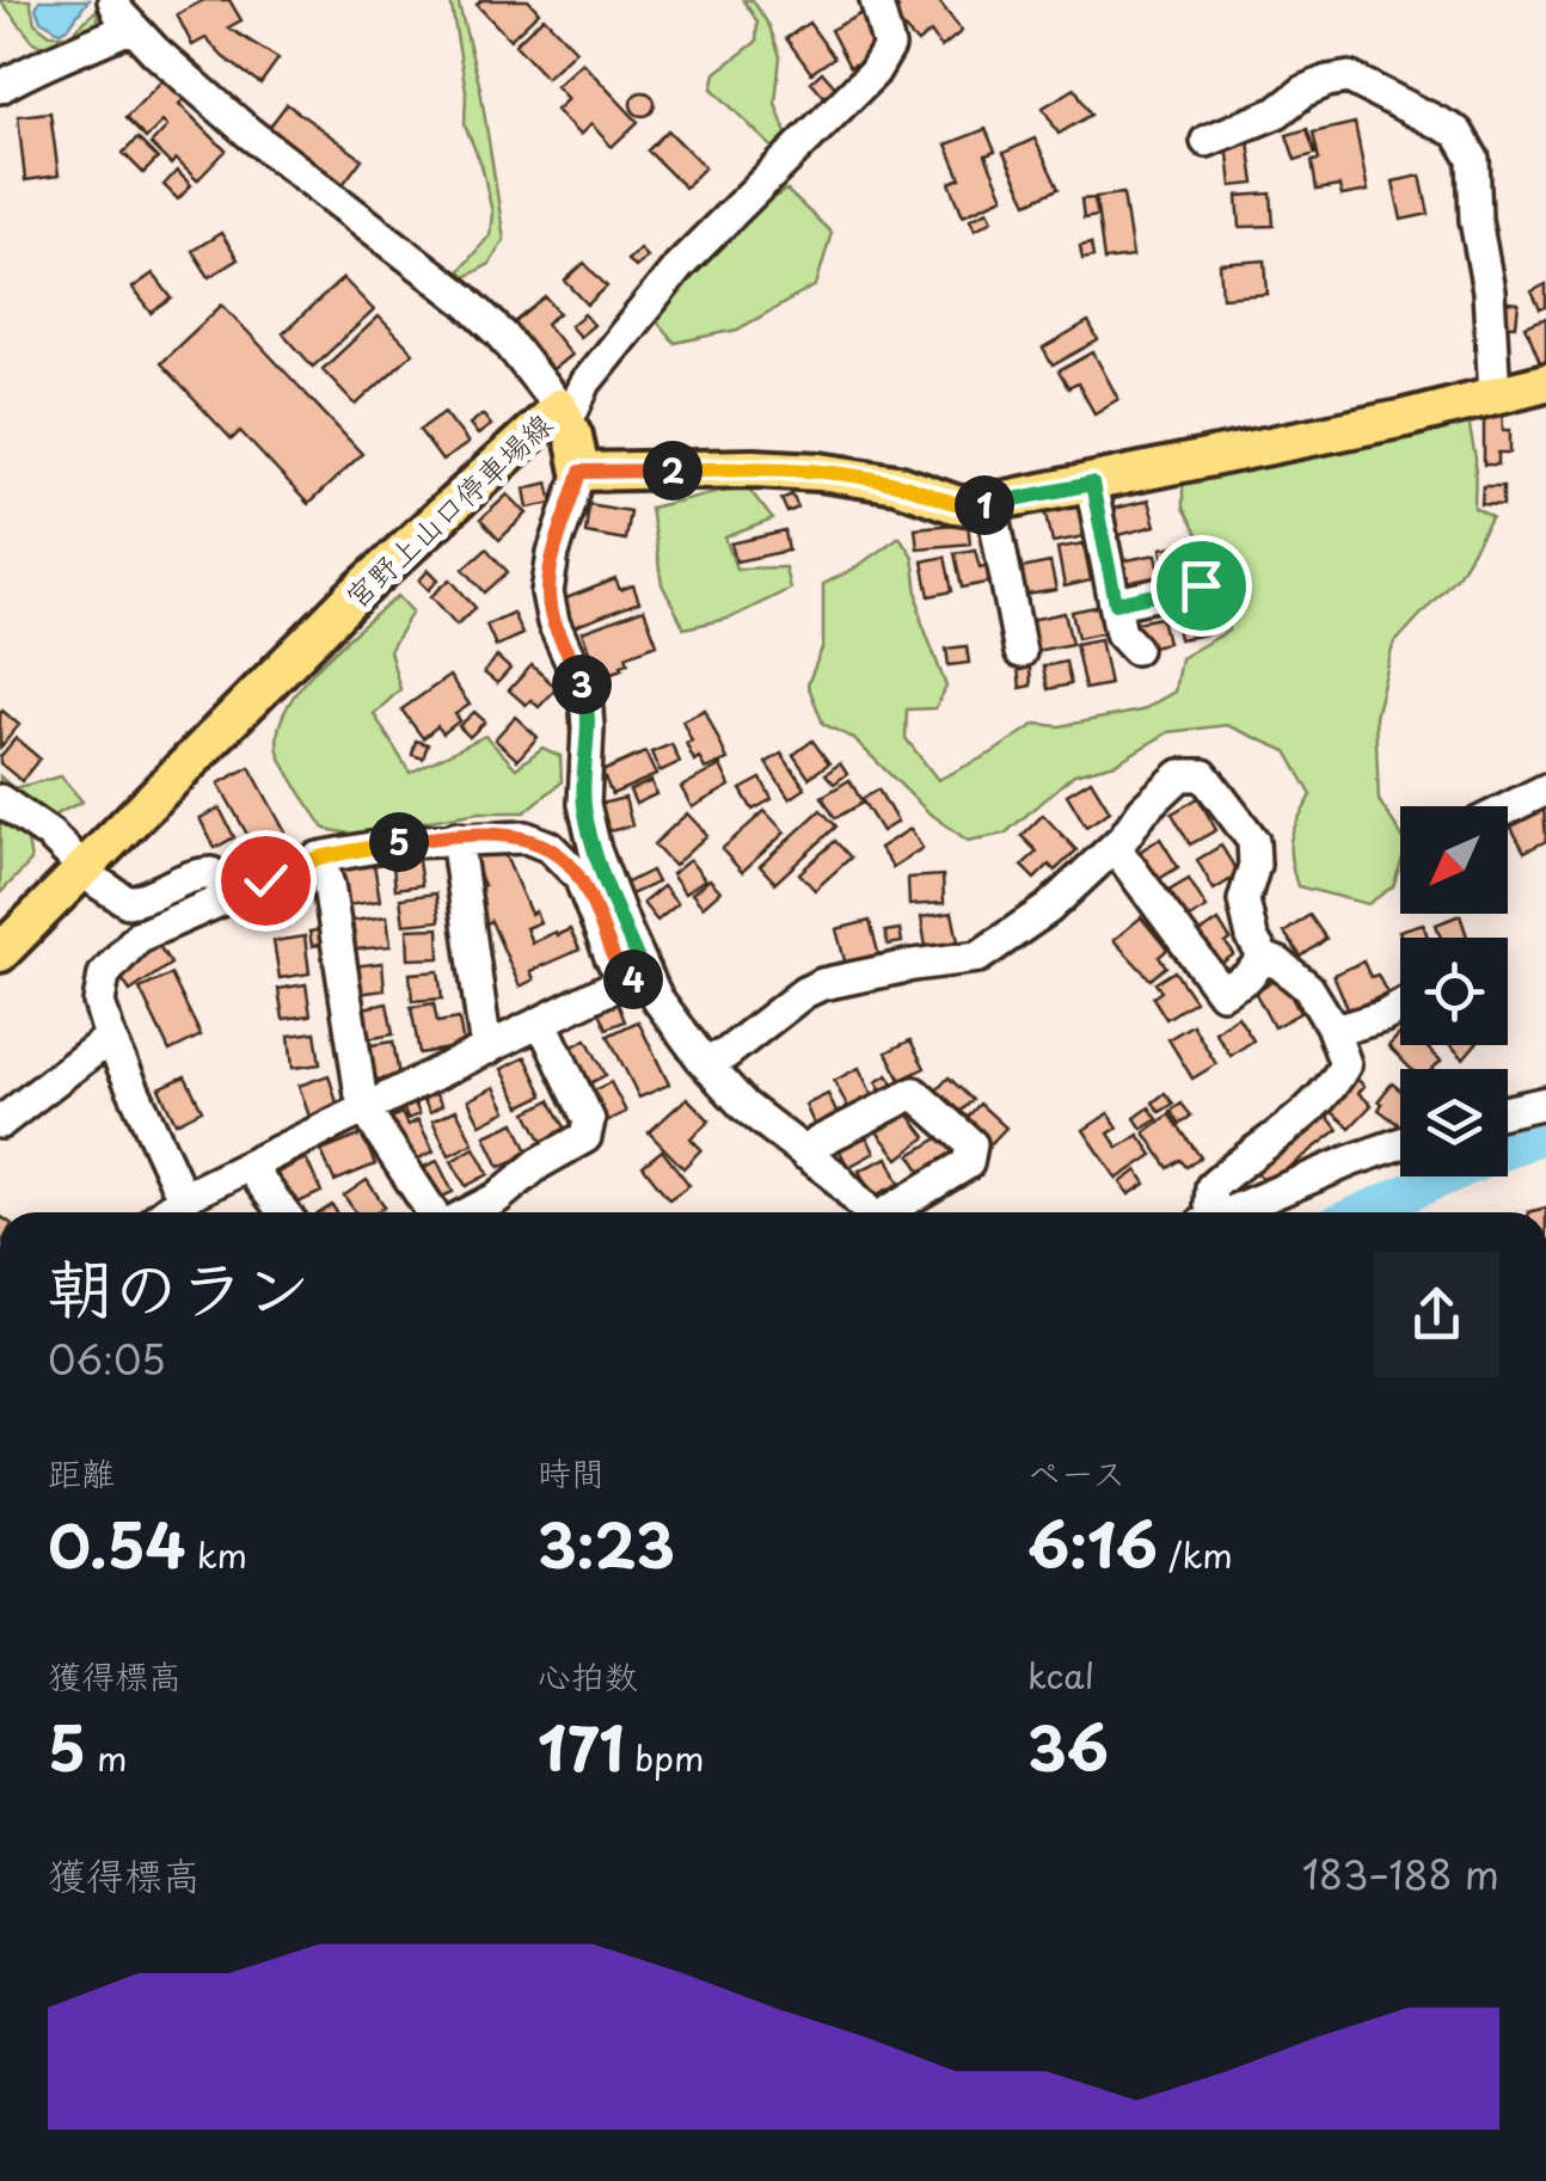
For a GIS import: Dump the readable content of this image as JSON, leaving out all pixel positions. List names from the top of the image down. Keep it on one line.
{"streets":{"main road":["宮野上山口停車場線"]},"north":"bottom left","page":{"pins":["2","1","3","5","4"],"heading":["朝のラン","06:05"],"stats":[["距離","0.54 km"],["時間","3:23"],["ペース","6:16 /km"],["獲得標高","5 m"],["心拍数","171 bpm"],["kcal","36"]],"chart":["獲得標高","183–188 m"]}}
